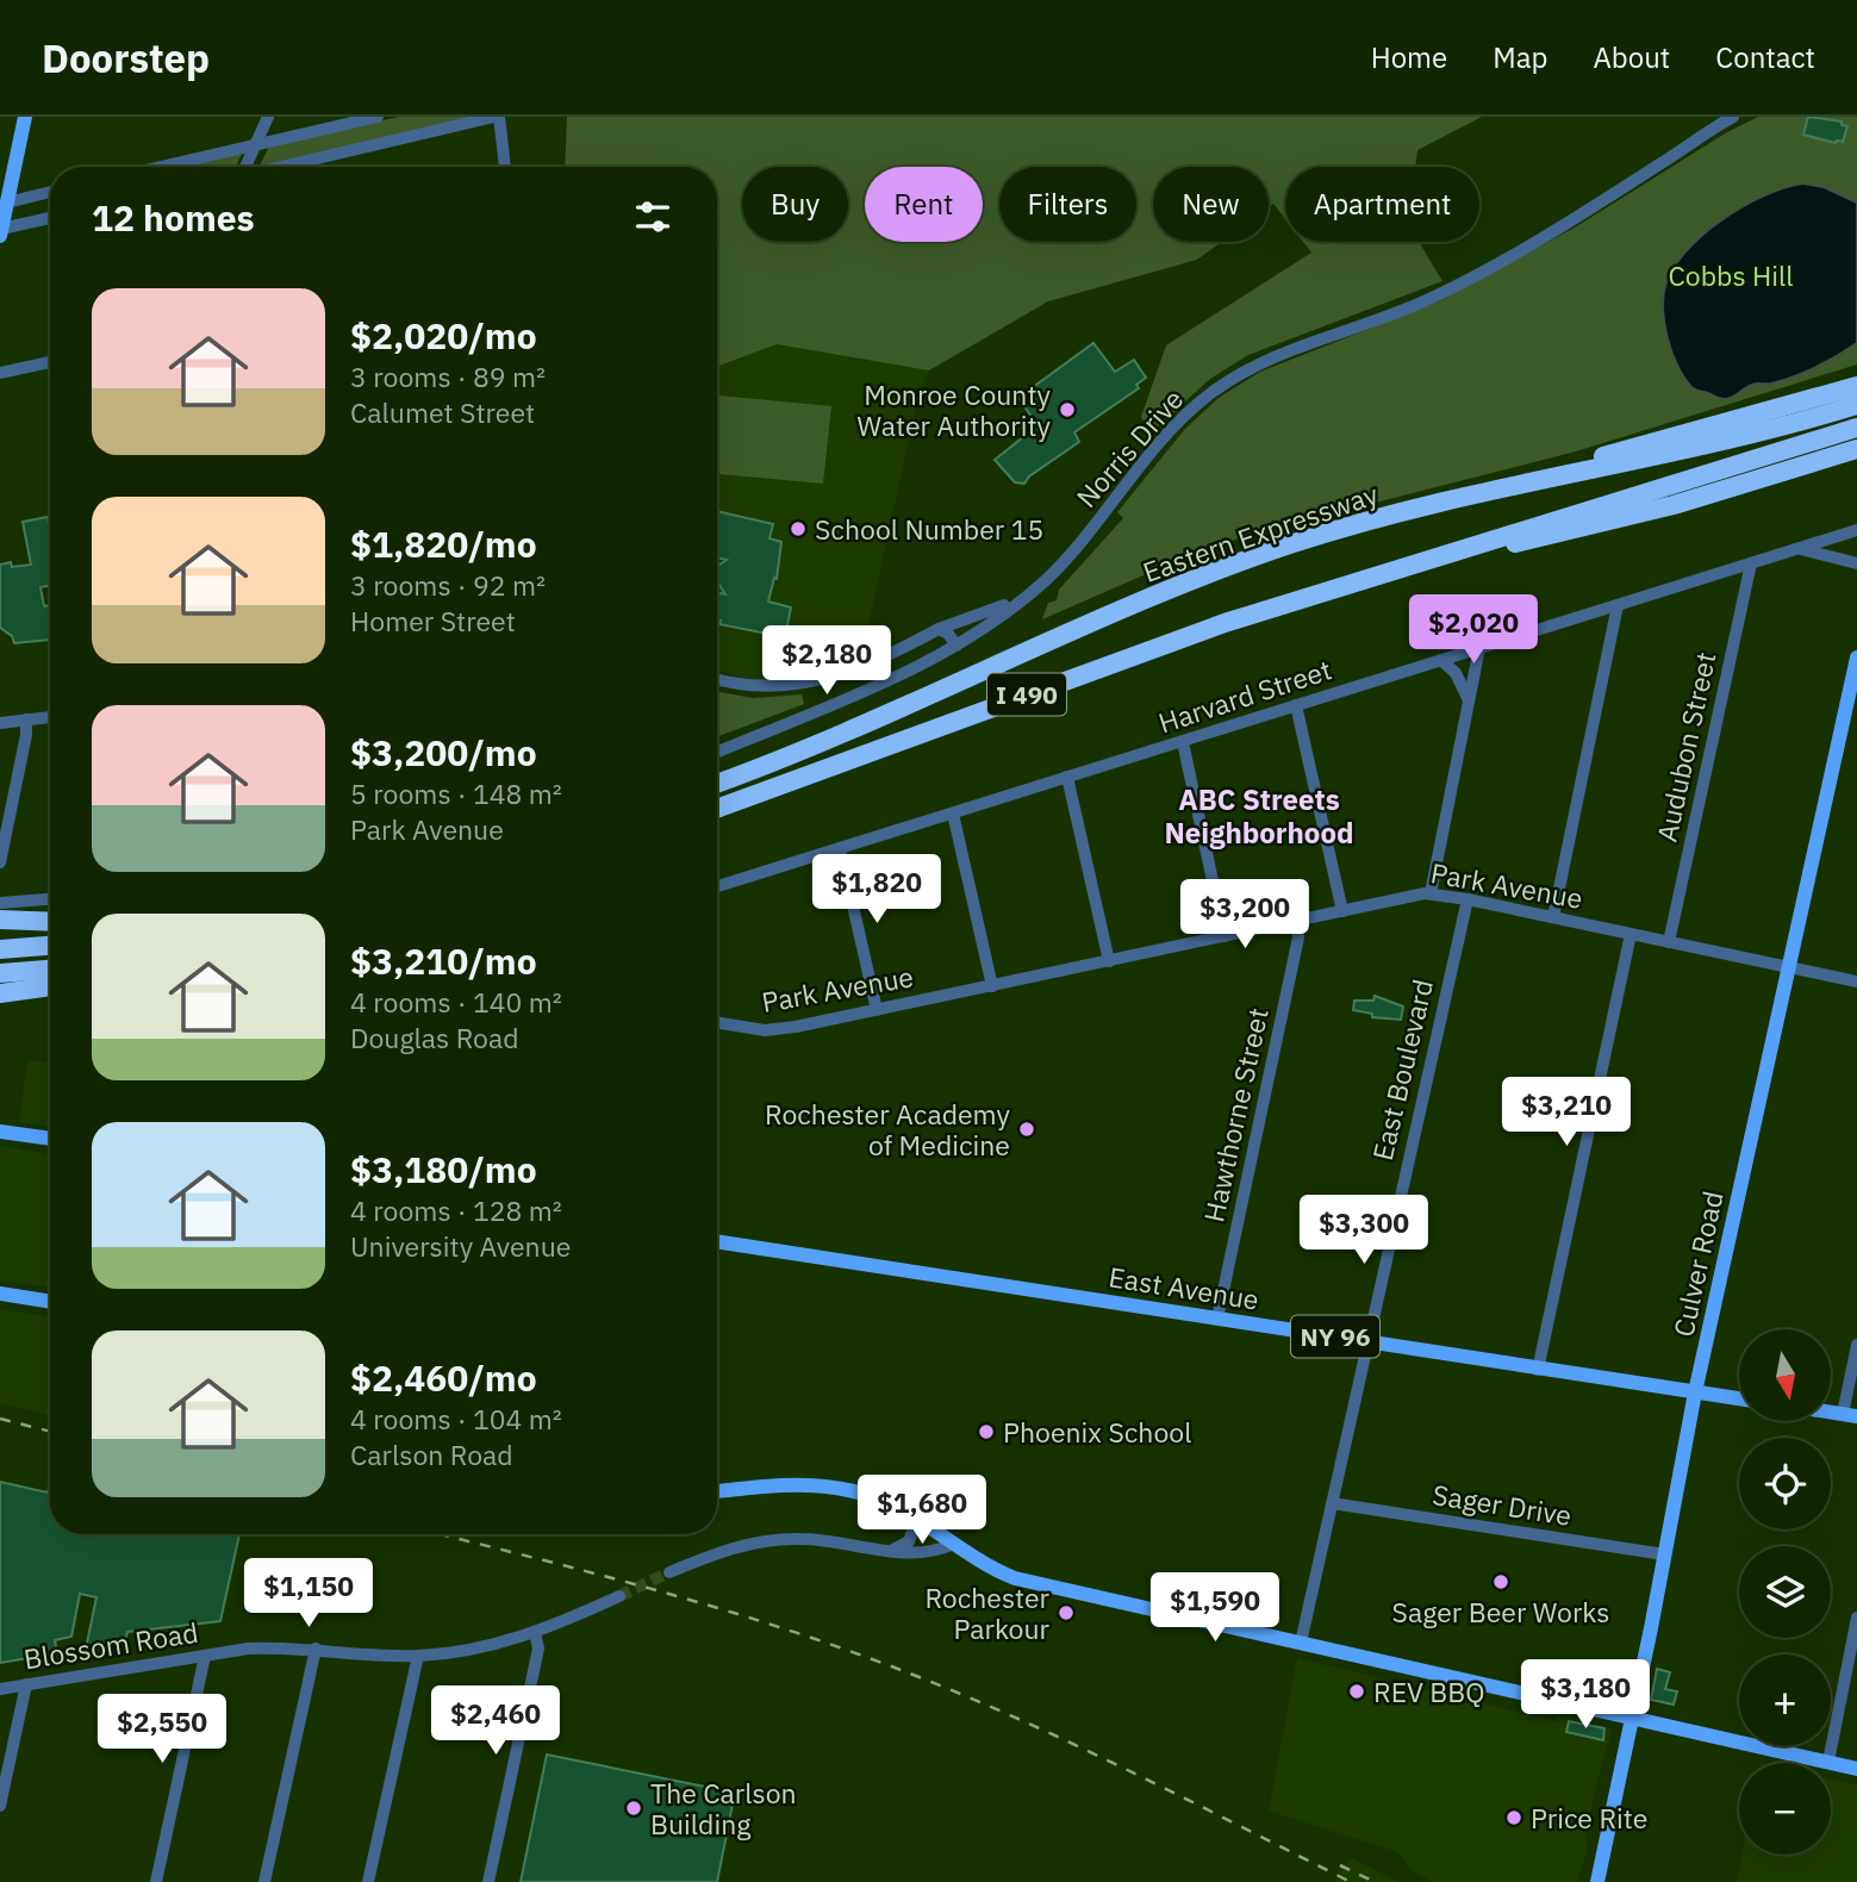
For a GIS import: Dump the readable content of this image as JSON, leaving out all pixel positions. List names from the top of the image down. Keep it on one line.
{"streets":{"highway":["Eastern Expressway","I 490"],"main road":["Culver Road","East Avenue","NY 96"],"street":["Norris Drive","Harvard Street","Audubon Street","Park Avenue","East Boulevard","Hawthorne Street","Sager Drive","Blossom Road"]},"crossings":[["Harvard Street","Audubon Street"],["Audubon Street","Park Avenue"],["Park Avenue","East Boulevard"],["Park Avenue","Hawthorne Street"],["Park Avenue","Culver Road"],["East Boulevard","East Avenue"],["East Boulevard","Sager Drive"],["Hawthorne Street","East Avenue"],["Culver Road","East Avenue"],["Culver Road","Sager Drive"]],"districts":["ABC Streets Neighborhood"],"parks":["Cobbs Hill"],"places":["Monroe County Water Authority","School Number 15","Rochester Academy of Medicine","Phoenix School","Sager Beer Works","Rochester Parkour","REV BBQ","The Carlson Building","Price Rite"],"north":"bottom","page":{"header":"Doorstep","nav":["Home","Map","About","Contact"],"chip":["Buy","Rent","Filters","New","Apartment"],"heading":"12 homes","list":[{"name":"$2,020/mo","note":"3 rooms · 89 m² · Calumet Street"},{"name":"$1,820/mo","note":"3 rooms · 92 m² · Homer Street"},{"name":"$3,200/mo","note":"5 rooms · 148 m² · Park Avenue"},{"name":"$3,210/mo","note":"4 rooms · 140 m² · Douglas Road"},{"name":"$3,180/mo","note":"4 rooms · 128 m² · University Avenue"},{"name":"$2,460/mo","note":"4 rooms · 104 m² · Carlson Road"}],"price":["$2,020","$2,180","$1,820","$3,200","$3,210","$3,300","$1,680","$1,150","$1,590","$3,180","$2,460","$2,550"],"map_buttons":["+","−"]}}
